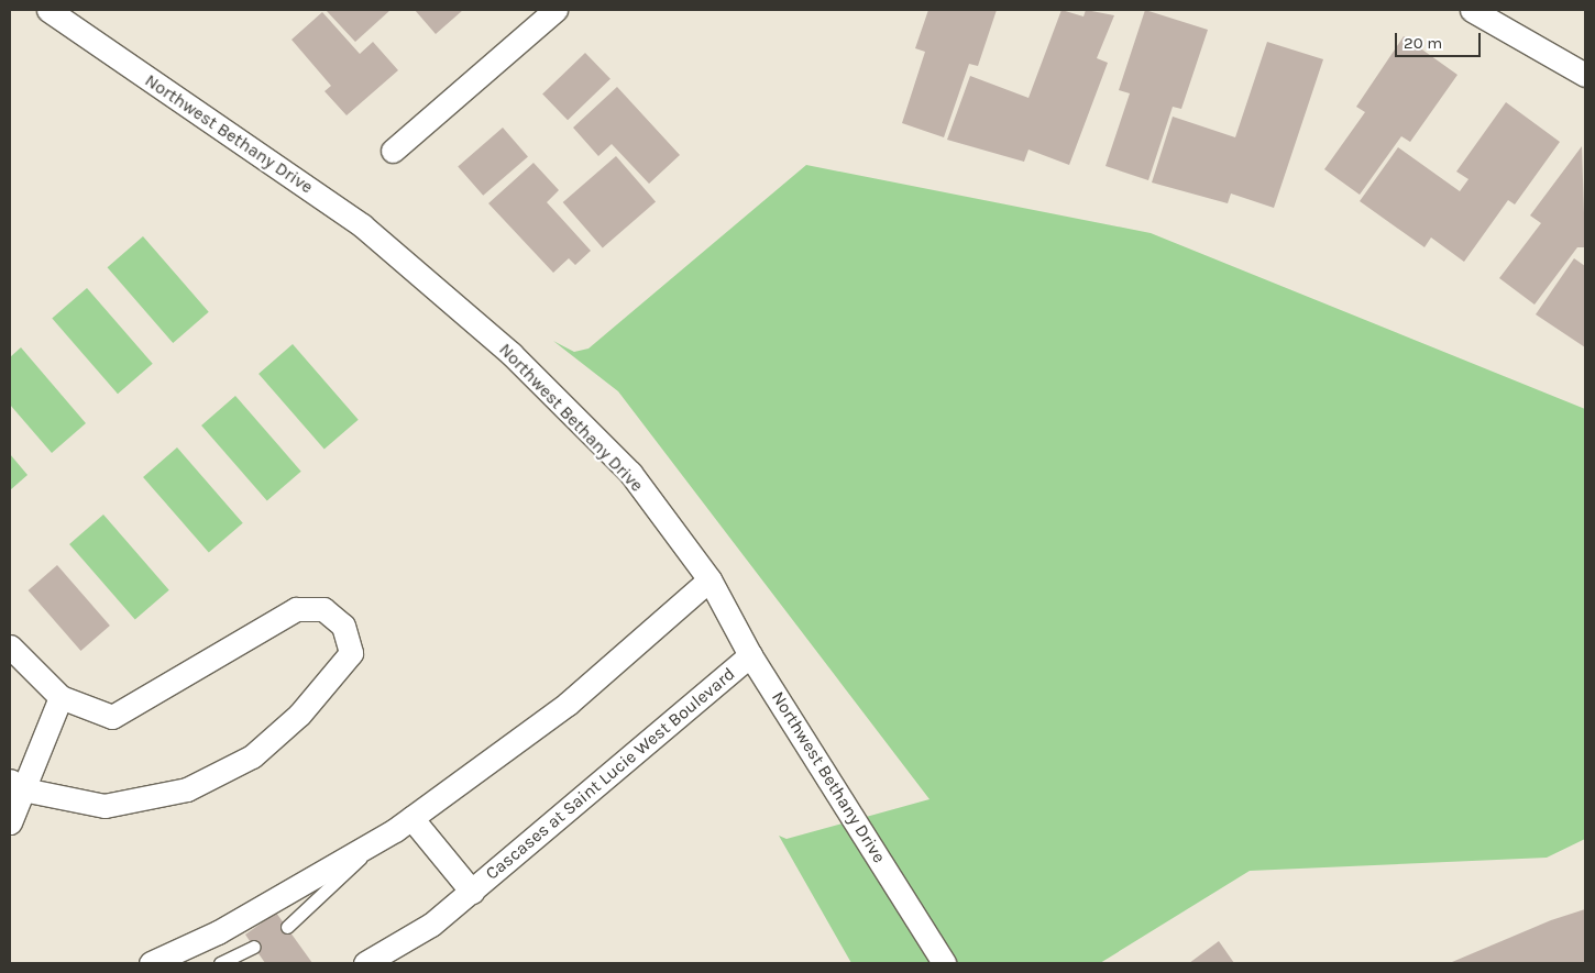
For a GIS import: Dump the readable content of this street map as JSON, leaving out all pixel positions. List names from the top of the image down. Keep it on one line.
{"streets":{"street":["Northwest Bethany Drive","Cascases at Saint Lucie West Boulevard"]},"crossings":[["Northwest Bethany Drive","Cascases at Saint Lucie West Boulevard"]],"scale_bar":"20 m"}
